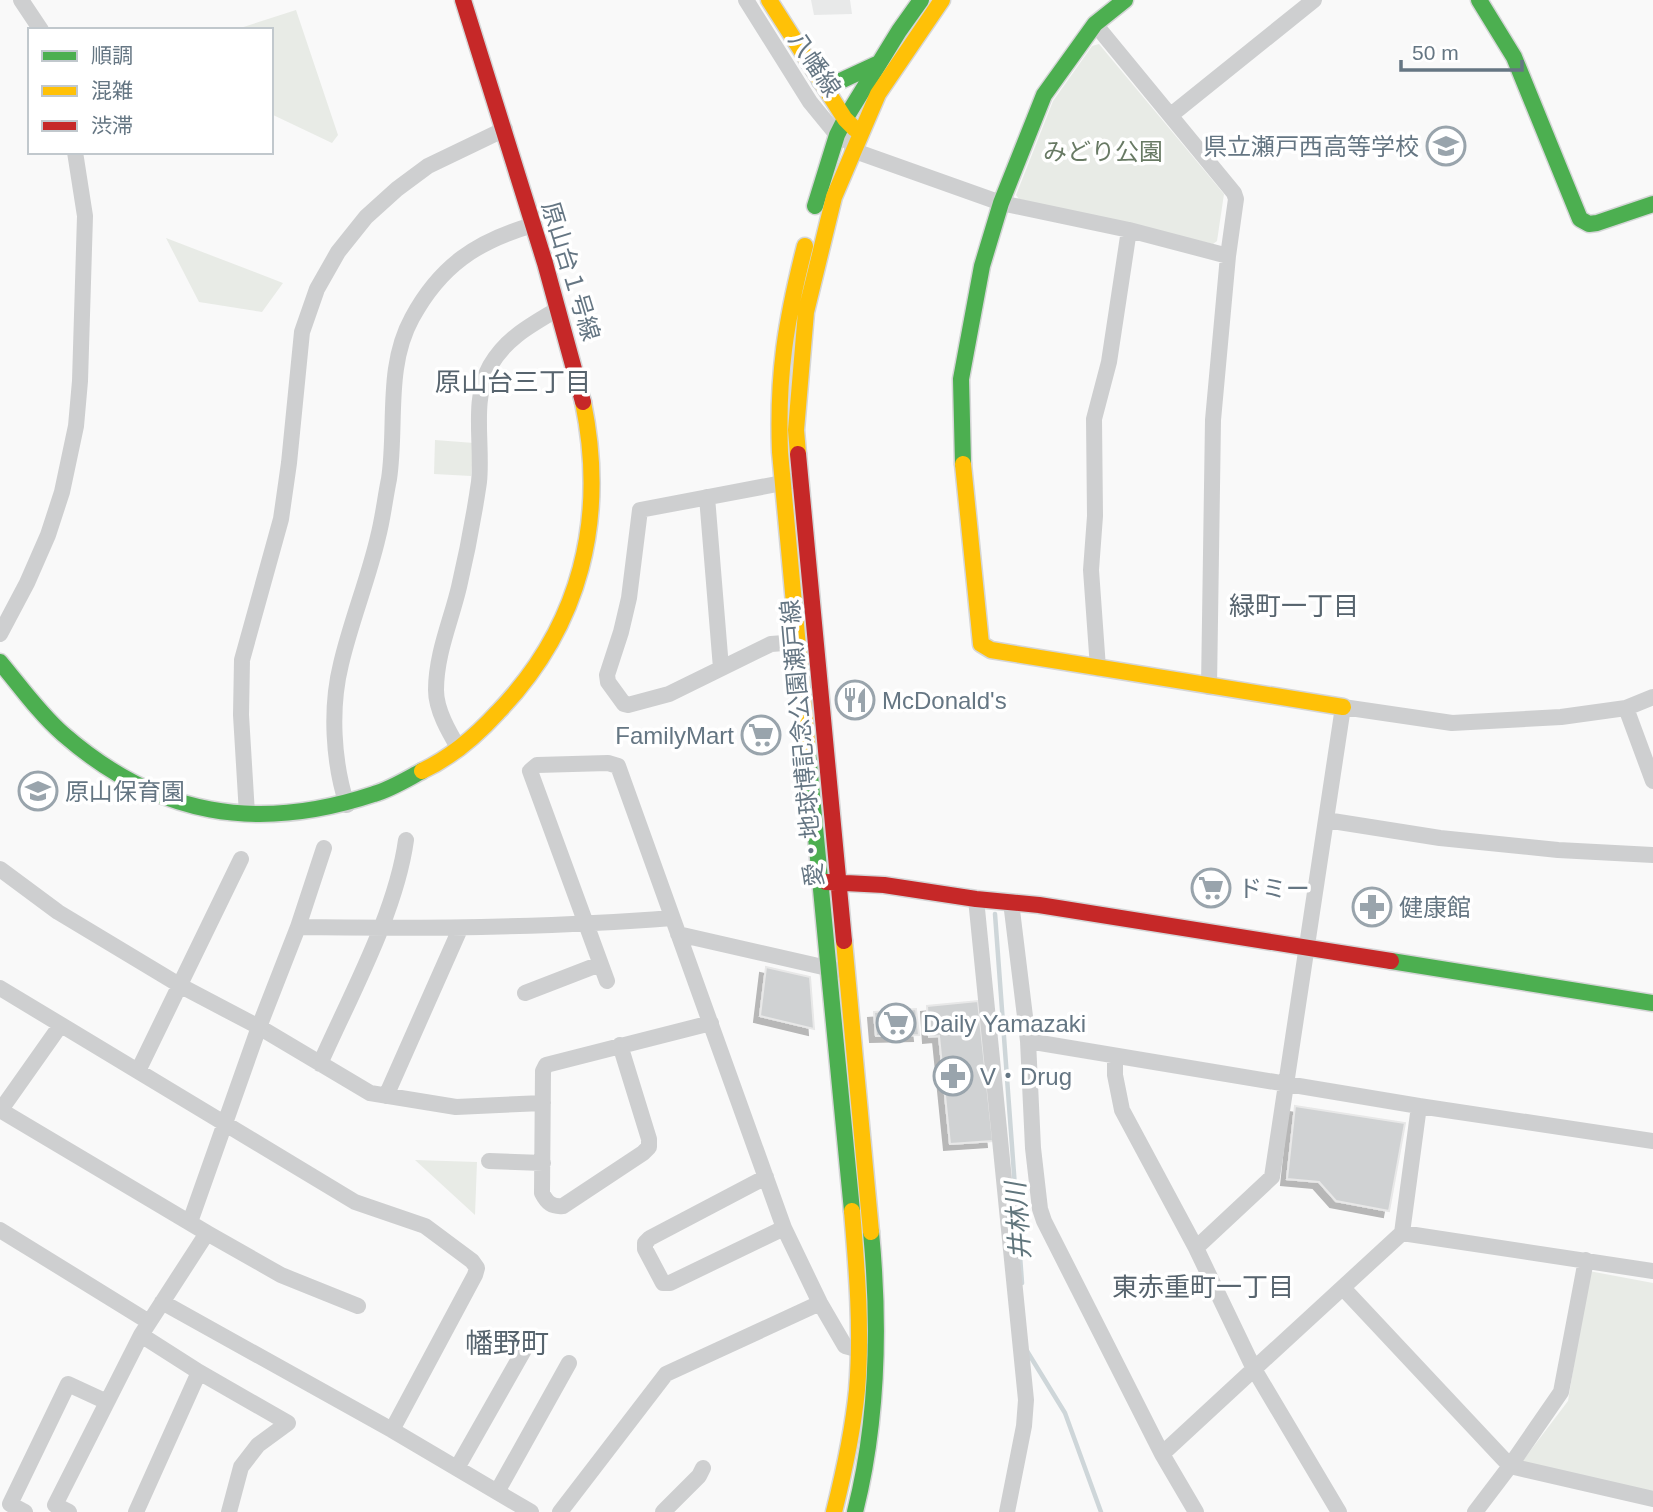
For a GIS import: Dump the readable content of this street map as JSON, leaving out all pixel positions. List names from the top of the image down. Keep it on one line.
{"streets":{"street":["八幡線","原山台１号線","愛・地球博記念公園瀬戸線"]},"crossings":[["八幡線","愛・地球博記念公園瀬戸線"]],"districts":["原山台三丁目","緑町一丁目","東赤重町一丁目","幡野町"],"water":["井林川"],"parks":["みどり公園"],"places":{"school or university":["県立瀬戸西高等学校","原山保育園"],"restaurant":["McDonald's"],"supermarket":["FamilyMart","ドミー","Daily Yamazaki"],"pharmacy":["健康館","V・Drug"]},"legend":["順調","混雑","渋滞"],"scale_bar":"50 m"}
